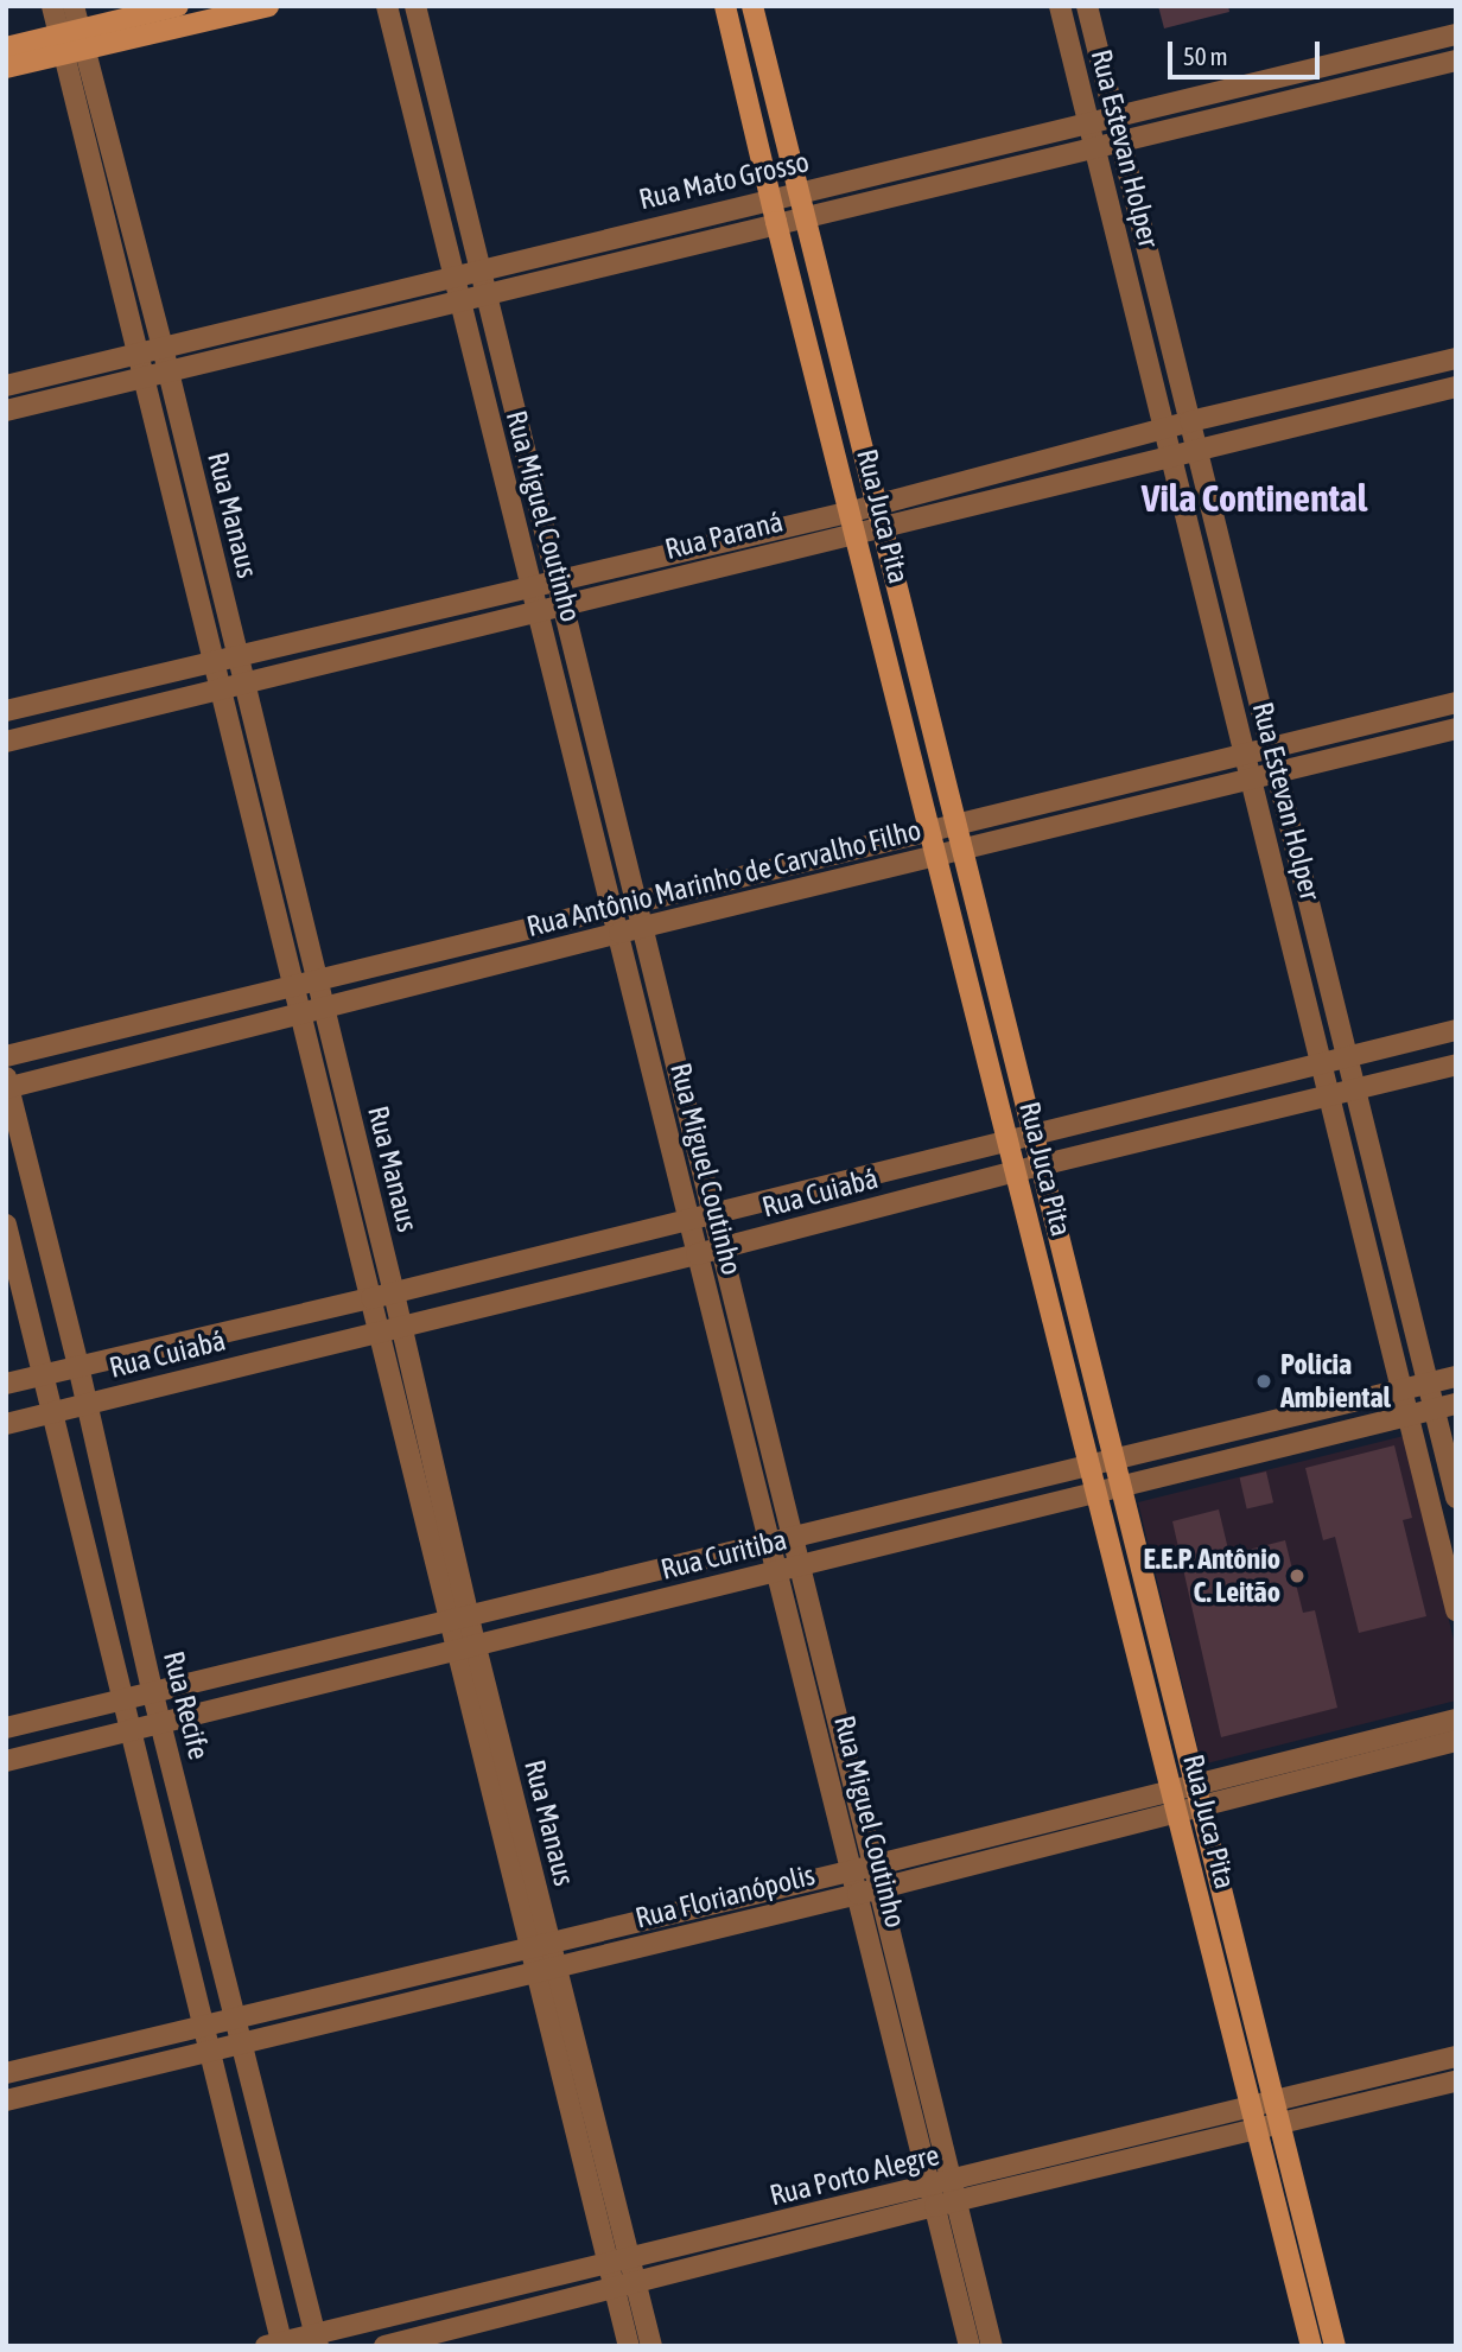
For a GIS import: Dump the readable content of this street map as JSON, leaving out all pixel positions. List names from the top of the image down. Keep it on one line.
{"streets":{"street":["Rua Estevan Holper","Rua Mato Grosso","Rua Manaus","Rua Miguel Coutinho","Rua Juca Pita","Rua Paraná","Rua Antônio Marinho de Carvalho Filho","Rua Cuiabá","Rua Curitiba","Rua Recife","Rua Florianópolis","Rua Porto Alegre"]},"crossings":[["Rua Estevan Holper","Rua Mato Grosso"],["Rua Estevan Holper","Rua Paraná"],["Rua Estevan Holper","Rua Antônio Marinho de Carvalho Filho"],["Rua Estevan Holper","Rua Cuiabá"],["Rua Estevan Holper","Rua Curitiba"],["Rua Mato Grosso","Rua Manaus"],["Rua Mato Grosso","Rua Miguel Coutinho"],["Rua Mato Grosso","Rua Juca Pita"],["Rua Manaus","Rua Paraná"],["Rua Manaus","Rua Antônio Marinho de Carvalho Filho"],["Rua Manaus","Rua Cuiabá"],["Rua Manaus","Rua Curitiba"],["Rua Manaus","Rua Florianópolis"],["Rua Manaus","Rua Porto Alegre"],["Rua Miguel Coutinho","Rua Paraná"],["Rua Miguel Coutinho","Rua Antônio Marinho de Carvalho Filho"],["Rua Miguel Coutinho","Rua Cuiabá"],["Rua Miguel Coutinho","Rua Curitiba"],["Rua Miguel Coutinho","Rua Florianópolis"],["Rua Miguel Coutinho","Rua Porto Alegre"],["Rua Juca Pita","Rua Paraná"],["Rua Juca Pita","Rua Antônio Marinho de Carvalho Filho"],["Rua Juca Pita","Rua Cuiabá"],["Rua Juca Pita","Rua Curitiba"],["Rua Juca Pita","Rua Florianópolis"],["Rua Juca Pita","Rua Porto Alegre"],["Rua Antônio Marinho de Carvalho Filho","Rua Recife"],["Rua Cuiabá","Rua Recife"],["Rua Curitiba","Rua Recife"],["Rua Recife","Rua Florianópolis"],["Rua Recife","Rua Porto Alegre"]],"districts":["Vila Continental"],"places":["Policia Ambiental","E.E.P. Antônio C. Leitão"],"scale_bar":"50 m"}
